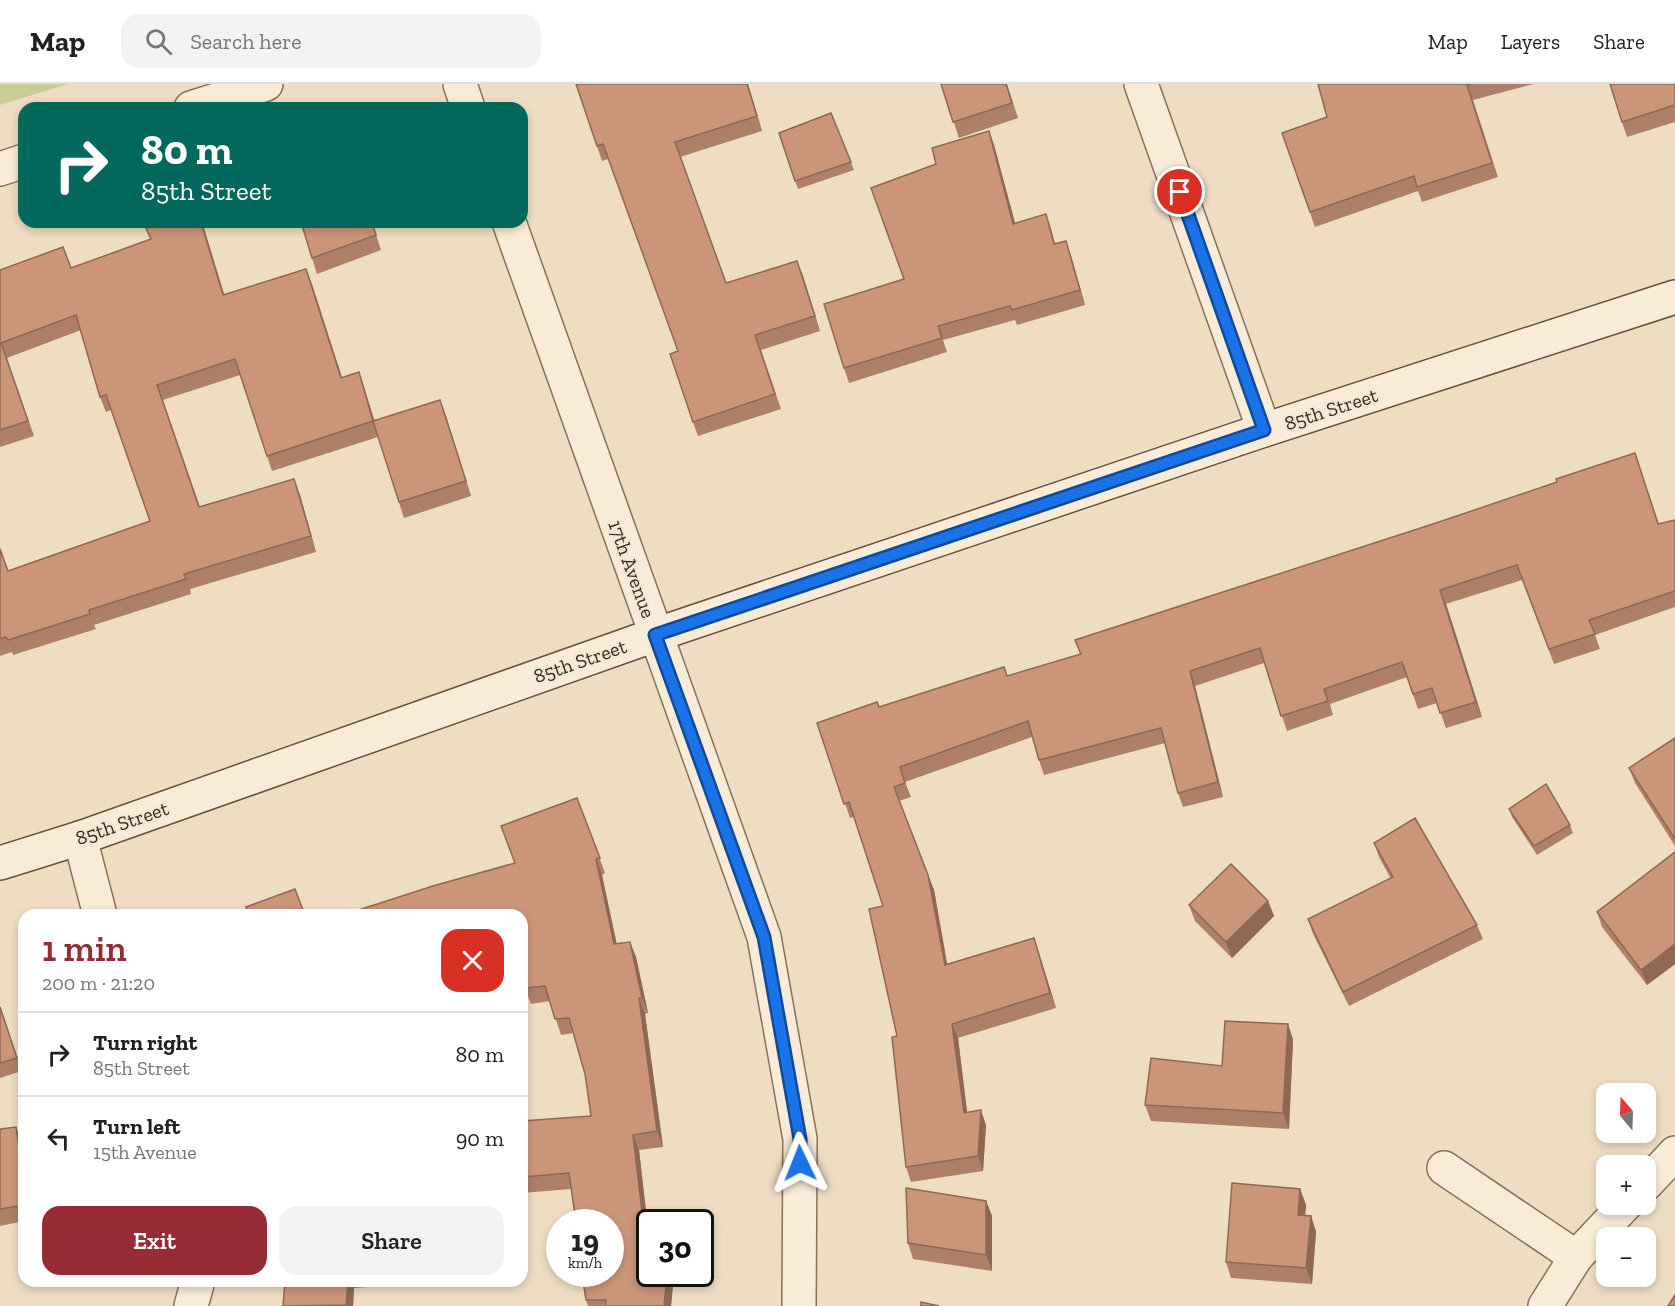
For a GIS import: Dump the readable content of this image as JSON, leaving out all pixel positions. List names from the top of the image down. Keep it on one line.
{"streets":{"street":["85th Street","17th Avenue"]},"crossings":[["85th Street","17th Avenue"]],"north":"top","page":{"header":"Map","search":"Search here","nav":["Map","Layers","Share"],"turn":["80 m","85th Street"],"heading":["1 min","200 m · 21:20"],"list":[{"name":"Turn right","note":"85th Street","value":"80 m"},{"name":"Turn left","note":"15th Avenue","value":"90 m"}],"map_buttons":["+","−"],"buttons":["Exit","Share"],"speed":"19 km/h","limit":"30"}}
